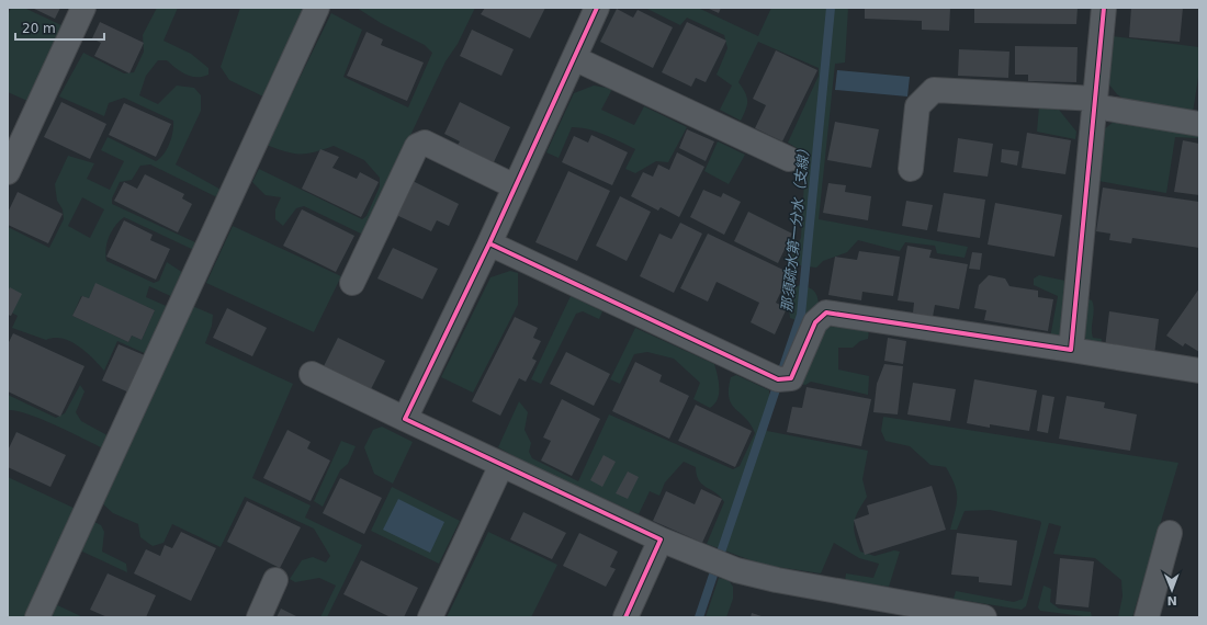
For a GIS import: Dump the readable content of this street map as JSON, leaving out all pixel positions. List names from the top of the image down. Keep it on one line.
{"water":["那須疏水第一分水（支線）"],"scale_bar":"20 m","north":"bottom"}
